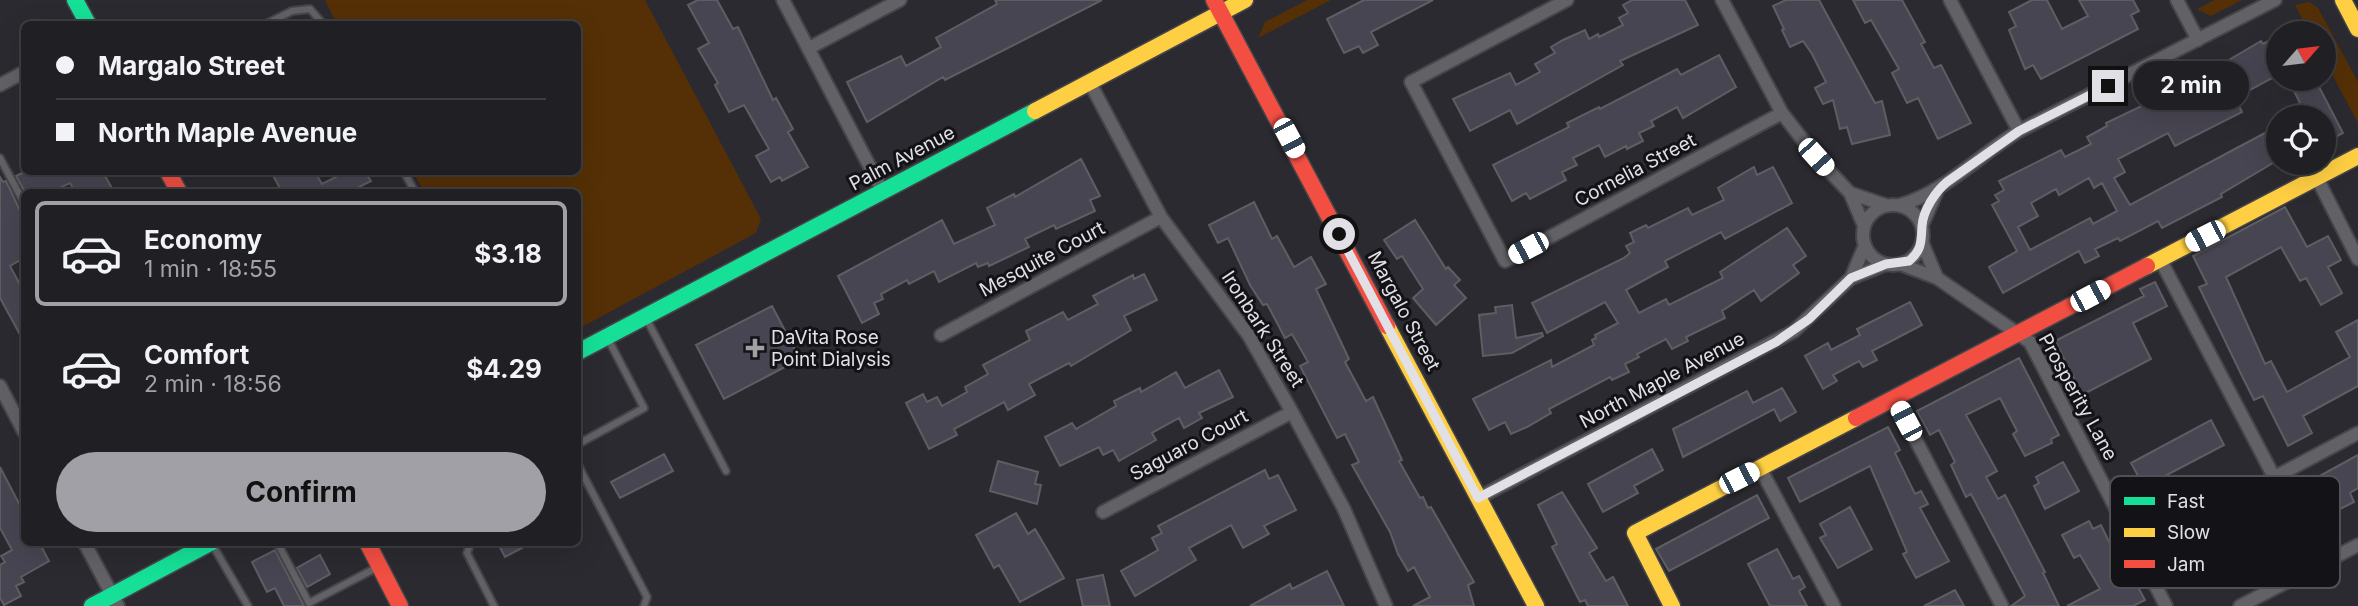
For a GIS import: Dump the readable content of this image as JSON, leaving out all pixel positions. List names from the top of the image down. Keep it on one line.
{"streets":{"main road":["Palm Avenue","Margalo Street"],"street":["Cornelia Street","Mesquite Court","Ironbark Street","North Maple Avenue","Prosperity Lane","Saguaro Court"]},"crossings":[["Palm Avenue","Margalo Street"],["Palm Avenue","Ironbark Street"],["Mesquite Court","Ironbark Street"],["Margalo Street","North Maple Avenue"],["Ironbark Street","Saguaro Court"],["North Maple Avenue","Prosperity Lane"]],"places":{"health":["DaVita Rose Point Dialysis"]},"legend":["Fast","Slow","Jam"],"north":"top right","page":{"banner":["Margalo Street","North Maple Avenue"],"bubble":"2 min","list":[{"name":"Economy","note":"1 min · 18:55","value":"$3.18"},{"name":"Comfort","note":"2 min · 18:56","value":"$4.29"}],"buttons":"Confirm"}}
